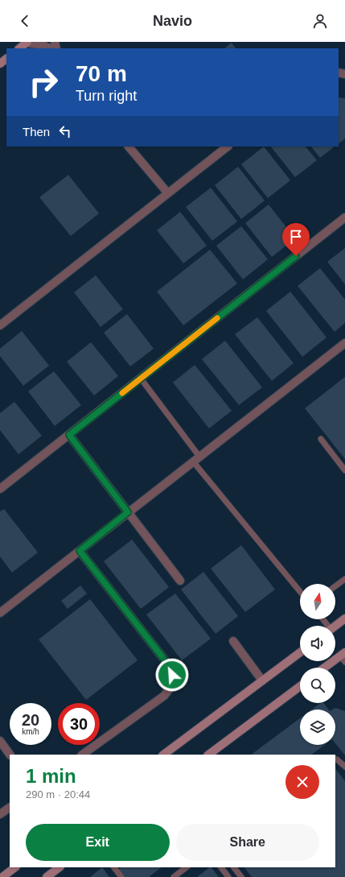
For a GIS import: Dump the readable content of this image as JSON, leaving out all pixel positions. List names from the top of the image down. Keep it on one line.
{"north":"top","page":{"header":"Navio","turn":["70 m","Turn right"],"then":"Then","speed":"20 km/h","limit":"30","heading":["1 min","290 m · 20:44"],"buttons":["Exit","Share"]}}
